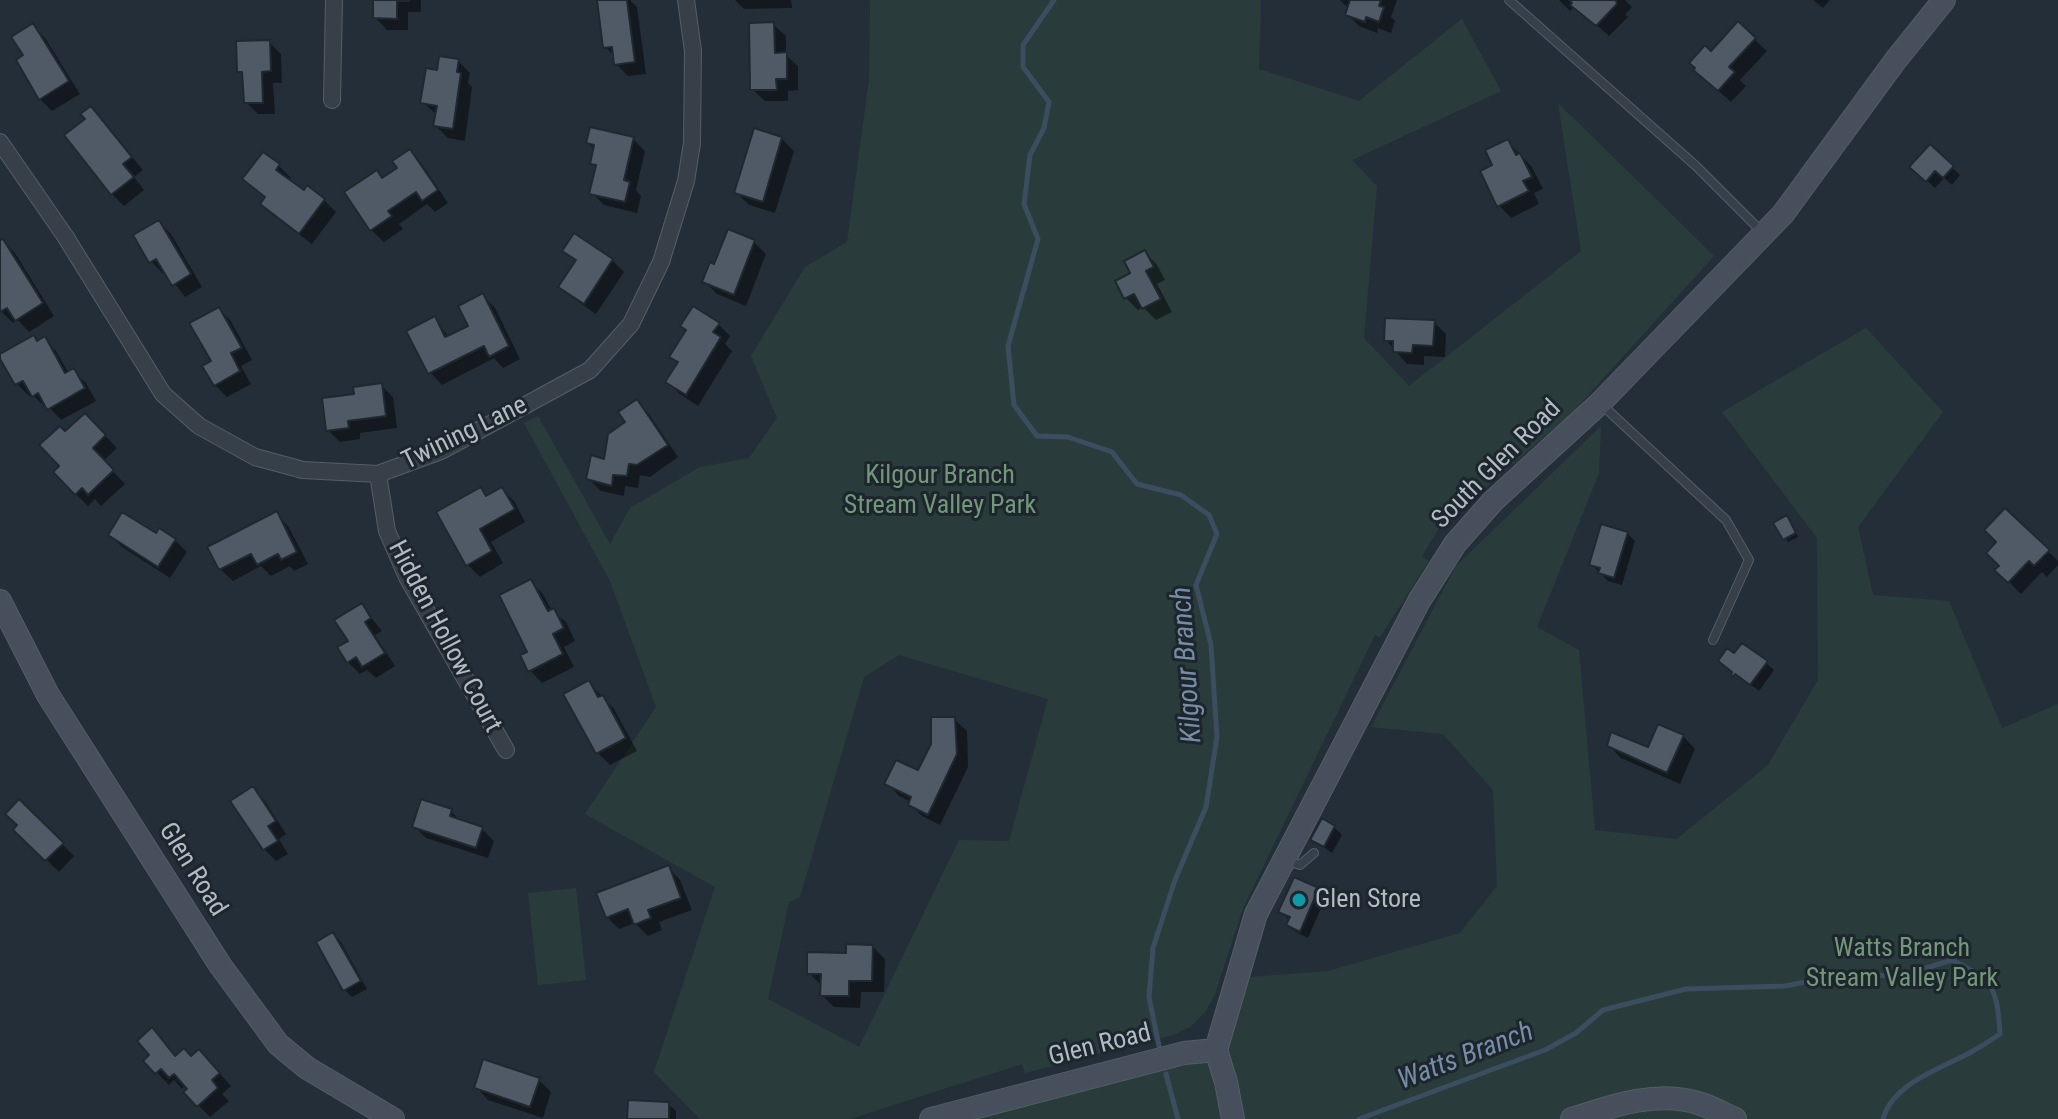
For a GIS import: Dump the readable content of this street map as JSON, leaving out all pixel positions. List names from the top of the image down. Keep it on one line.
{"streets":{"main road":["South Glen Road","Glen Road"],"street":["Twining Lane","Hidden Hollow Court"]},"crossings":[["Twining Lane","Hidden Hollow Court"],["South Glen Road","Glen Road"]],"water":["Kilgour Branch","Watts Branch"],"parks":["Kilgour Branch Stream Valley Park","Watts Branch Stream Valley Park"],"places":["Glen Store"]}
